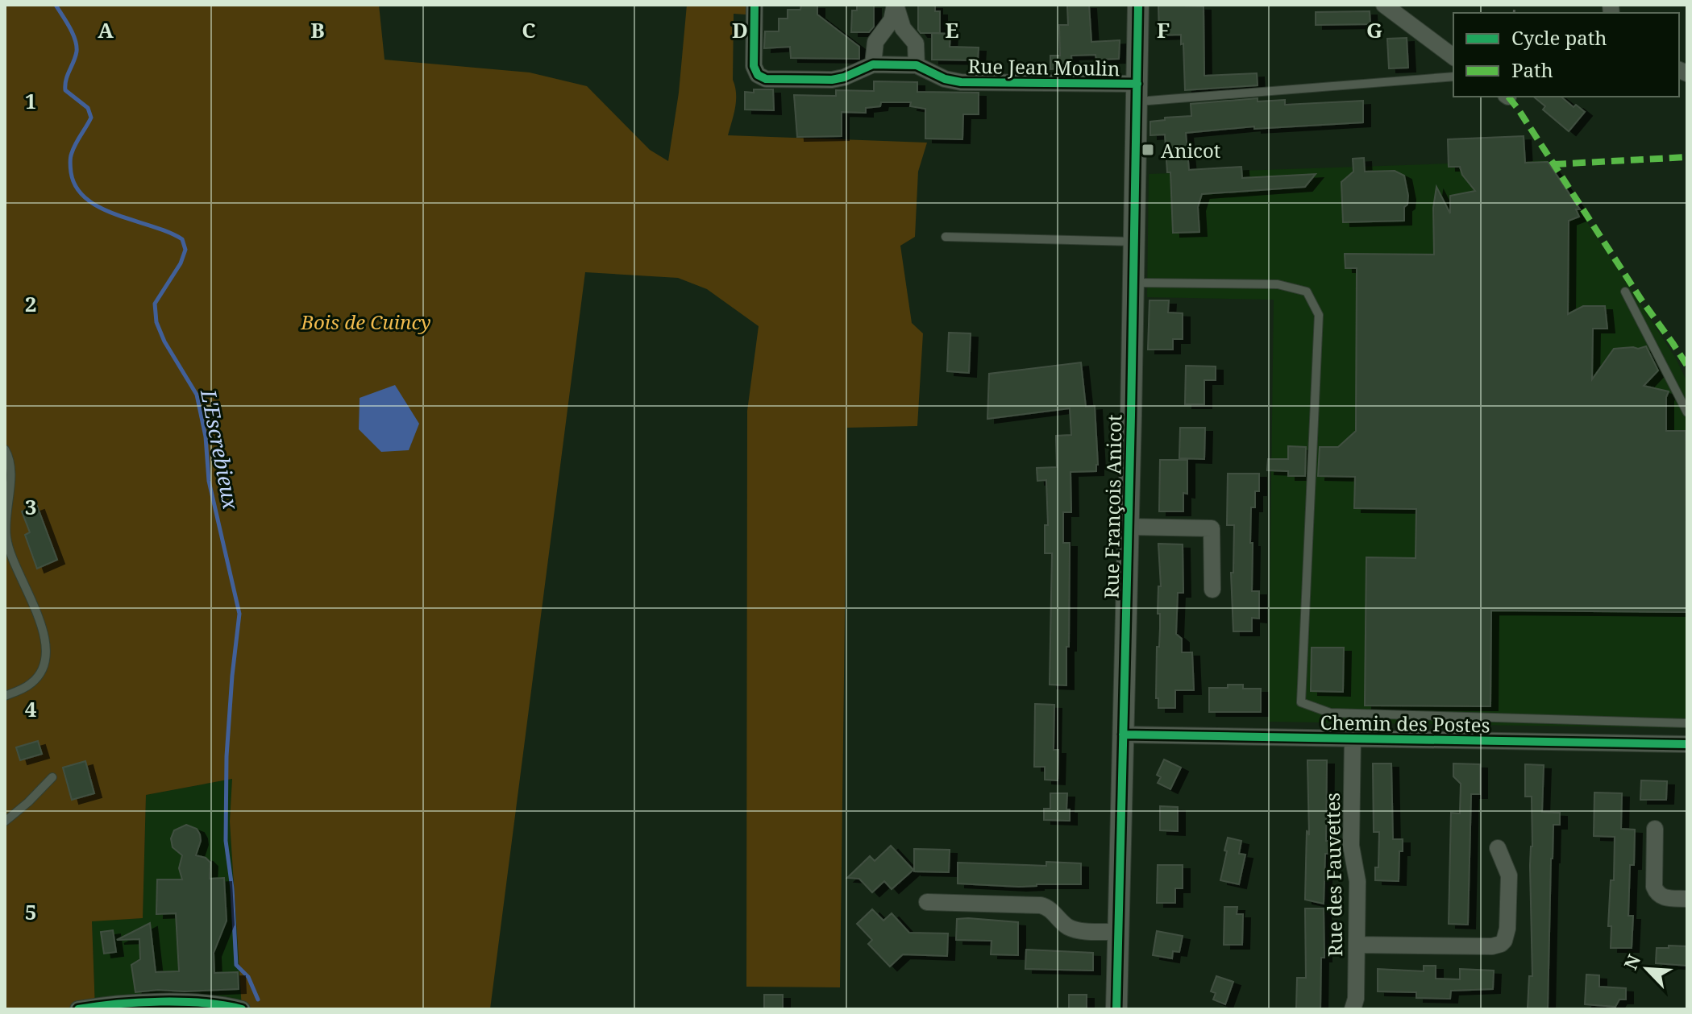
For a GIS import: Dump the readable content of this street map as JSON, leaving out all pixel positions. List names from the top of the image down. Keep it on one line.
{"streets":{"street":["Rue Jean Moulin","Rue François Anicot","Chemin des Postes","Rue des Fauvettes"]},"crossings":[["Rue Jean Moulin","Rue François Anicot"],["Rue François Anicot","Chemin des Postes"],["Chemin des Postes","Rue des Fauvettes"]],"water":["L'Escrebieux"],"parks":["Bois de Cuincy"],"places":{"transit":["Anicot"]},"legend":["Cycle path","Path"],"north":"top left","grid":{"columns":["A","B","C","D","E","F","G"],"rows":["1","2","3","4","5"]}}
